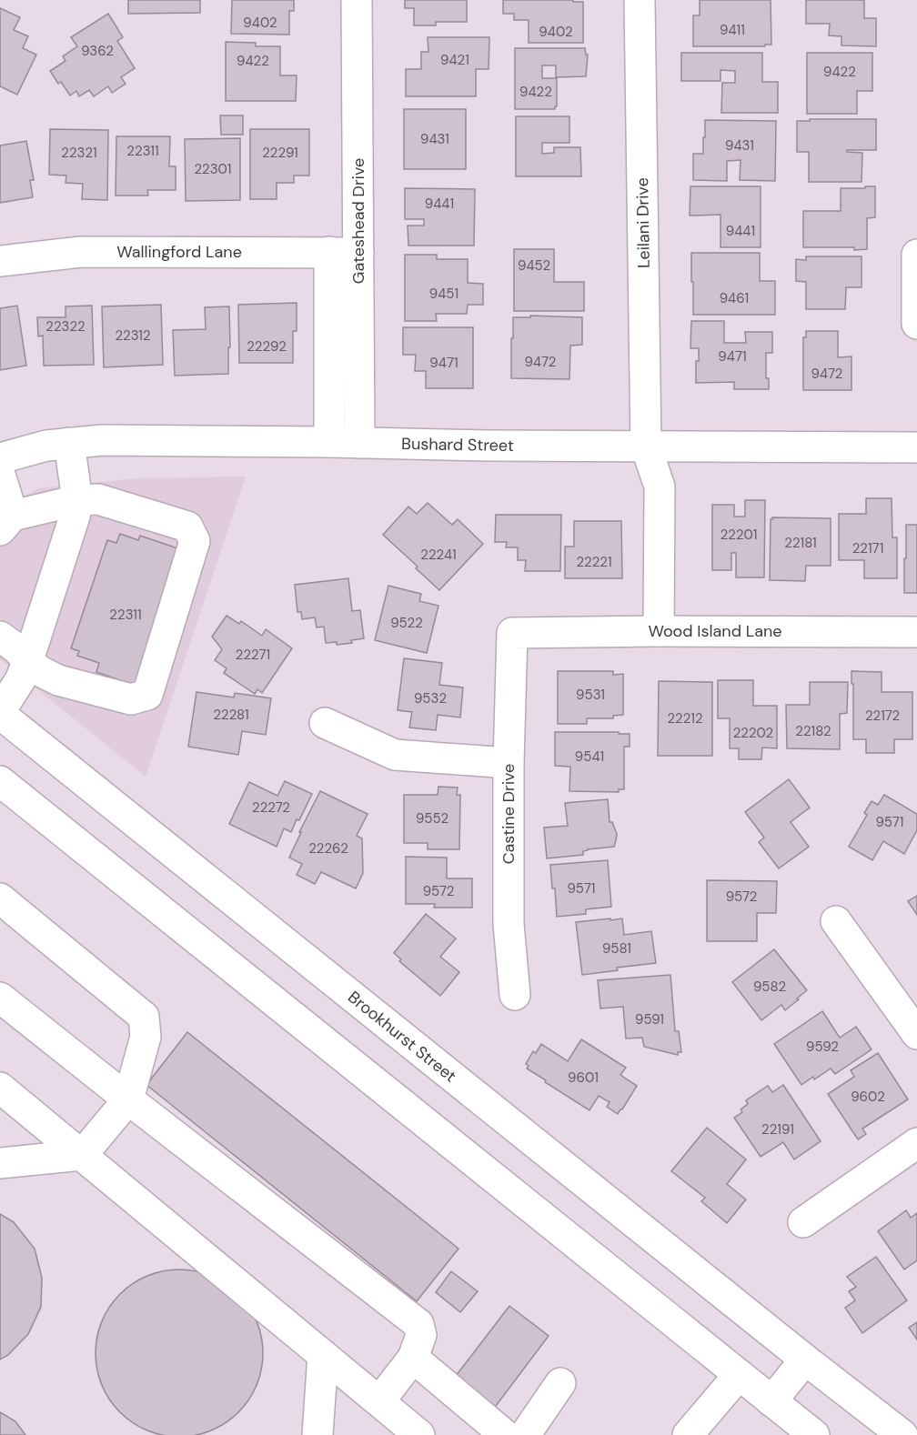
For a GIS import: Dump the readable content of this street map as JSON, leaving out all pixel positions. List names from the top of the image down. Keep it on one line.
{"streets":{"street":["Gateshead Drive","Leilani Drive","Wallingford Lane","Bushard Street","Wood Island Lane","Castine Drive","Brookhurst Street"]},"crossings":[["Gateshead Drive","Wallingford Lane"],["Gateshead Drive","Bushard Street"],["Leilani Drive","Bushard Street"],["Leilani Drive","Wood Island Lane"],["Wood Island Lane","Castine Drive"]],"house_numbers":["9402","9411","9402","9362","9421","9422","9422","9422","9431","9431","22311","22321","22291","22301","9441","9441","9452","9451","9461","22322","22312","22292","9471","9472","9471","9472","22201","22181","22171","22241","22221","22311","9522","22271","9531","9532","22281","22172","22212","22182","22202","9541","22272","9552","9571","22262","9571","9572","9572","9581","9582","9591","9592","9601","9602","22191"]}
